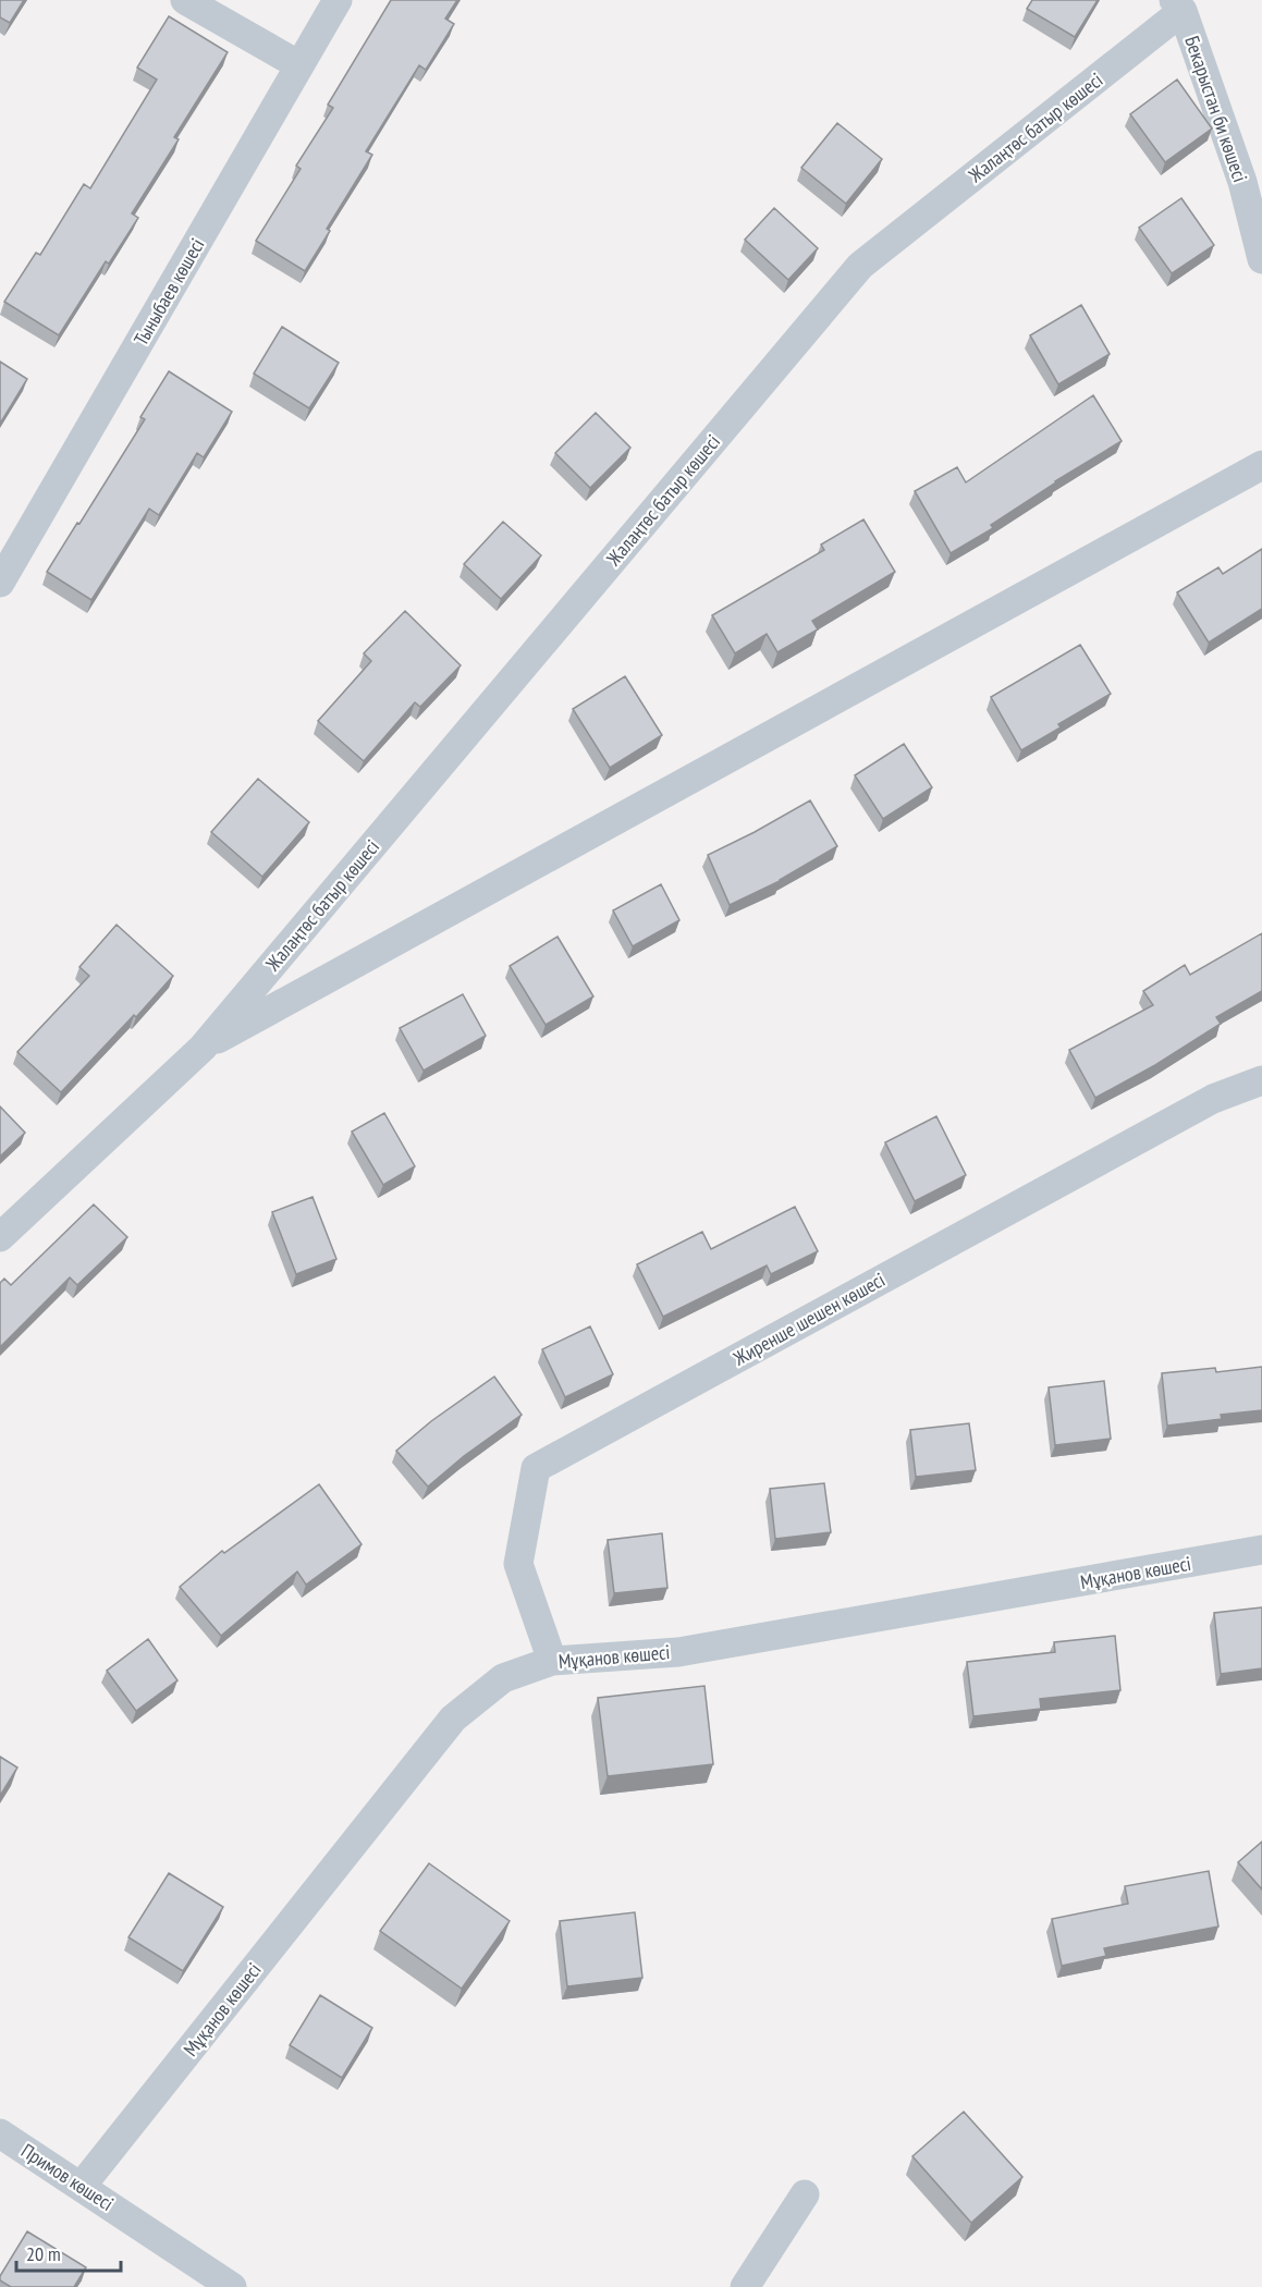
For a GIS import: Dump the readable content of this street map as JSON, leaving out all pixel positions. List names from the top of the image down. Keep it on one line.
{"streets":{"street":["Бекарыстан би көшесі","Жалаңтөс батыр көшесі","Тыныбаев көшесі","Жиренше шешен көшесі","Мұқанов көшесі","Примов көшесі"]},"crossings":[["Бекарыстан би көшесі","Жалаңтөс батыр көшесі"],["Жиренше шешен көшесі","Мұқанов көшесі"],["Мұқанов көшесі","Примов көшесі"]],"scale_bar":"20 m"}
